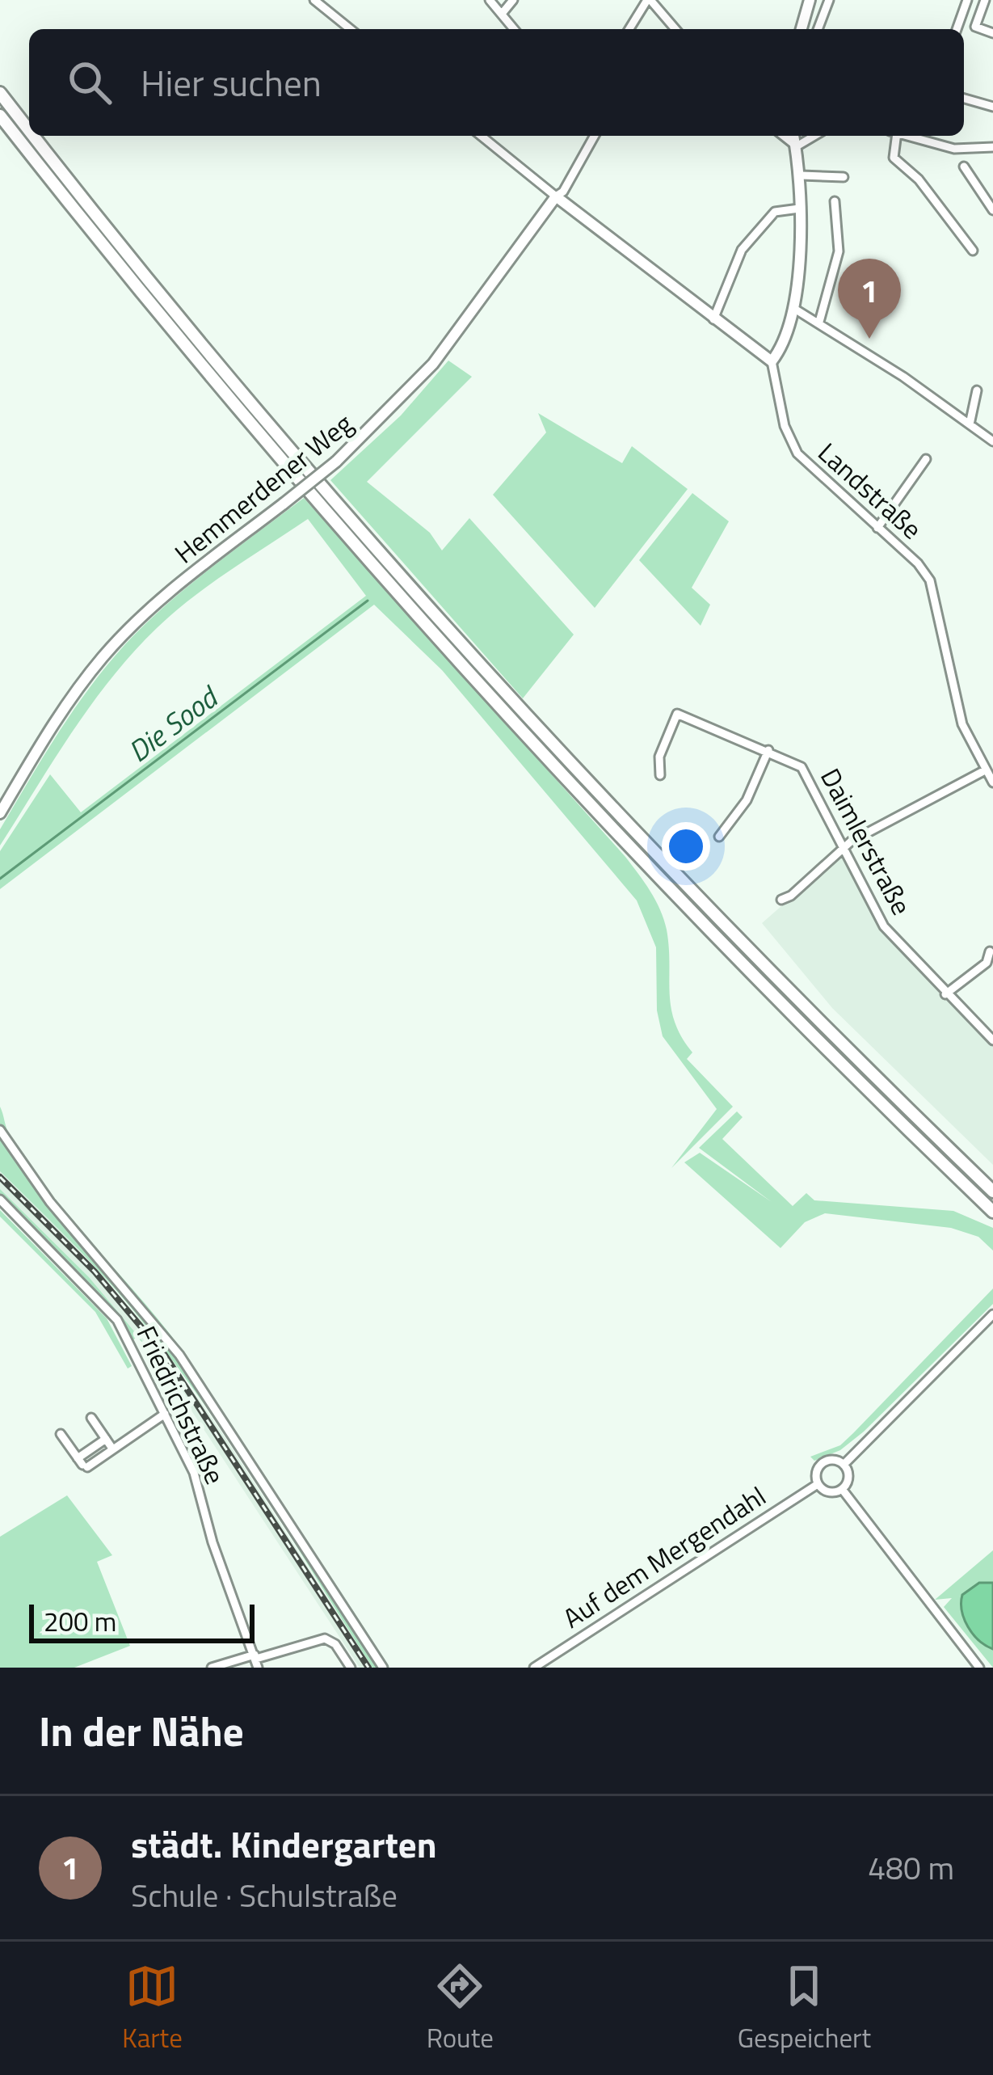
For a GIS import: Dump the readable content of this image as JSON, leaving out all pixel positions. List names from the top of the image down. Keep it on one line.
{"streets":{"main road":["Hemmerdener Weg"],"street":["Landstraße","Daimlerstraße","Friedrichstraße","Auf dem Mergendahl"]},"water":["Die Sood"],"scale_bar":"200 m","page":{"search":"Hier suchen","pins":"1","scale":"200 m","heading":"In der Nähe","list":[{"mark":"1","name":"städt. Kindergarten","note":"Schule · Schulstraße","value":"480 m"}],"nav":["Karte","Route","Gespeichert"]}}
